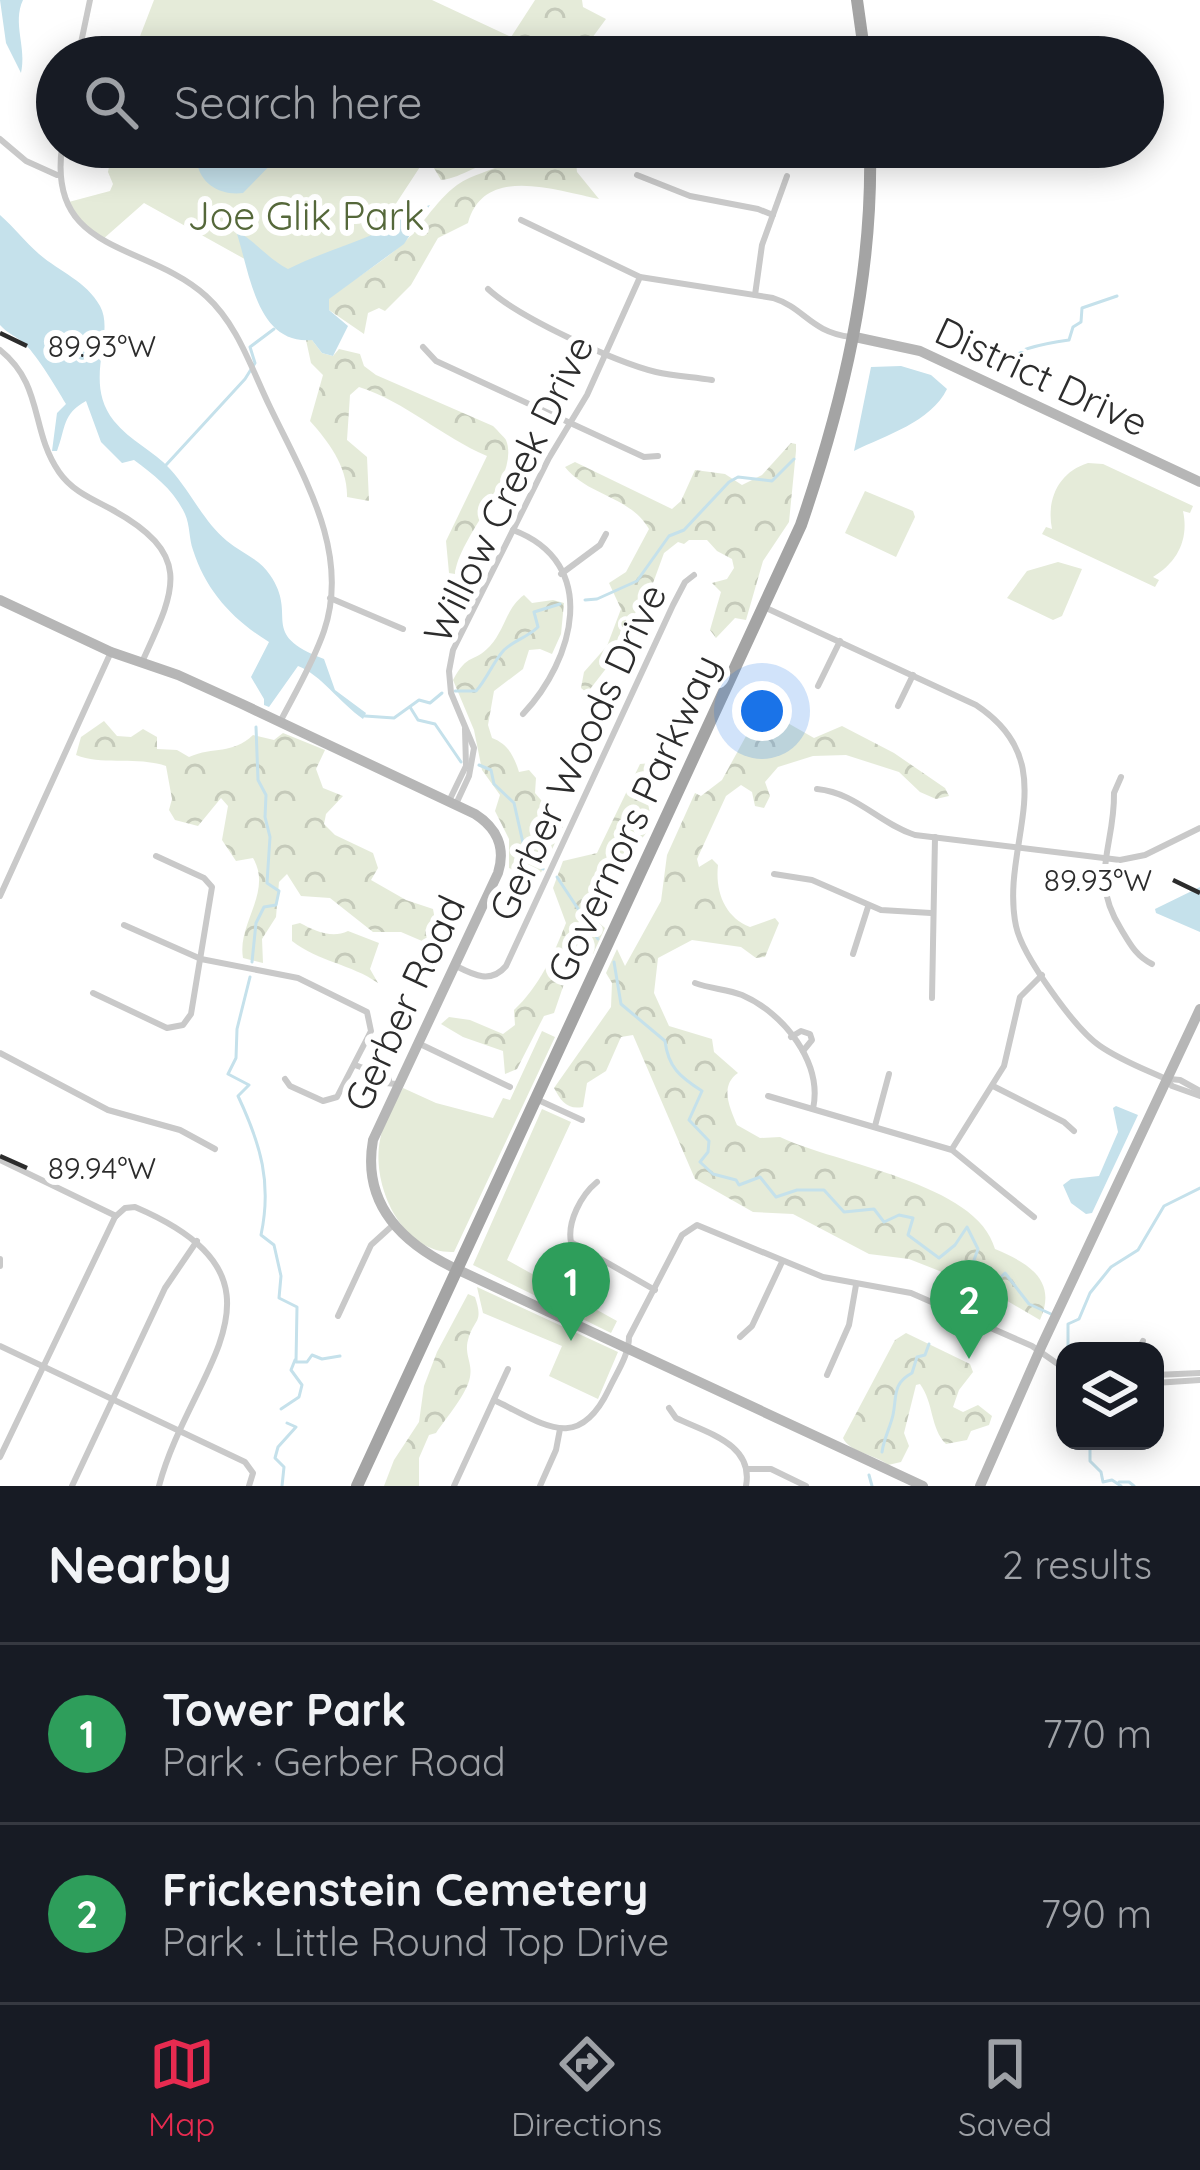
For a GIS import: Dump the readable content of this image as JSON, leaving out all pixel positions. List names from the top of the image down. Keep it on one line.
{"streets":{"main road":["Governors Parkway"],"street":["District Drive","Willow Creek Drive","Gerber Woods Drive","Gerber Road"]},"crossings":[["District Drive","Governors Parkway"],["Willow Creek Drive","Gerber Road"],["Gerber Woods Drive","Gerber Road"]],"parks":["Joe Glik Park"],"page":{"search":"Search here","pins":["1","2"],"heading":["Nearby","2 results"],"list":[{"mark":"1","name":"Tower Park","note":"Park · Gerber Road","value":"770 m"},{"mark":"2","name":"Frickenstein Cemetery","note":"Park · Little Round Top Drive","value":"790 m"}],"nav":["Map","Directions","Saved"]},"coordinates":["89.93°W","89.94°W"]}
